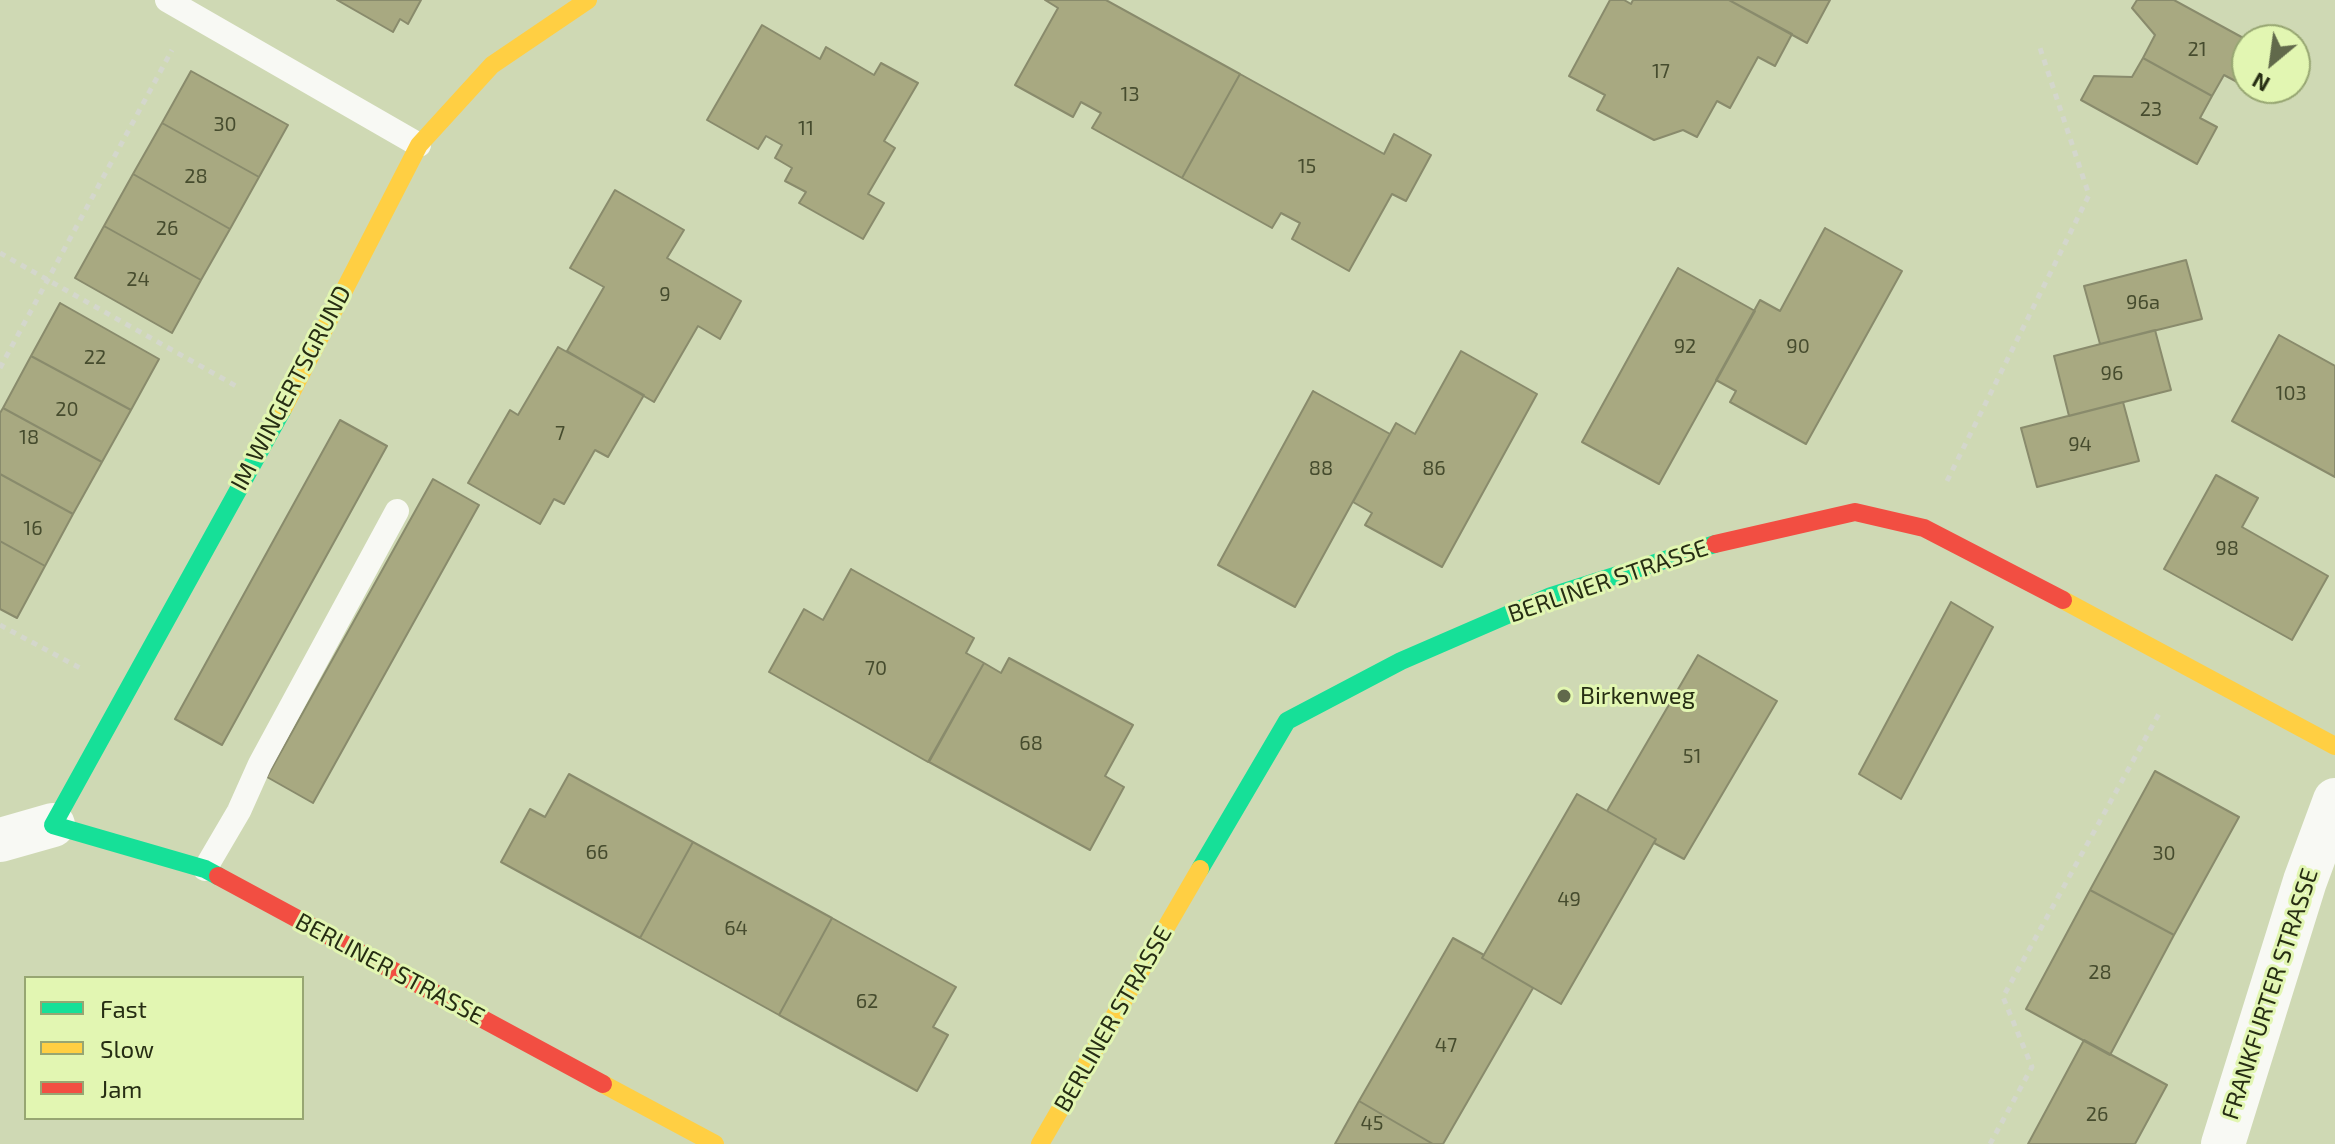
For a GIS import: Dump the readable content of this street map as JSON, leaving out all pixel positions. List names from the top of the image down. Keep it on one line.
{"streets":{"street":["IM WINGERTSGRUND","BERLINER STRASSE","FRANKFURTER STRASSE"]},"crossings":[["IM WINGERTSGRUND","BERLINER STRASSE"]],"places":["Birkenweg"],"house_numbers":["21","17","13","23","30","11","15","28","26","24","9","96a","92","90","22","96","103","20","7","18","94","88","86","16","98","70","68","51","66","30","49","64","28","62","47","26","45"],"legend":["Fast","Slow","Jam"],"north":"bottom left"}
